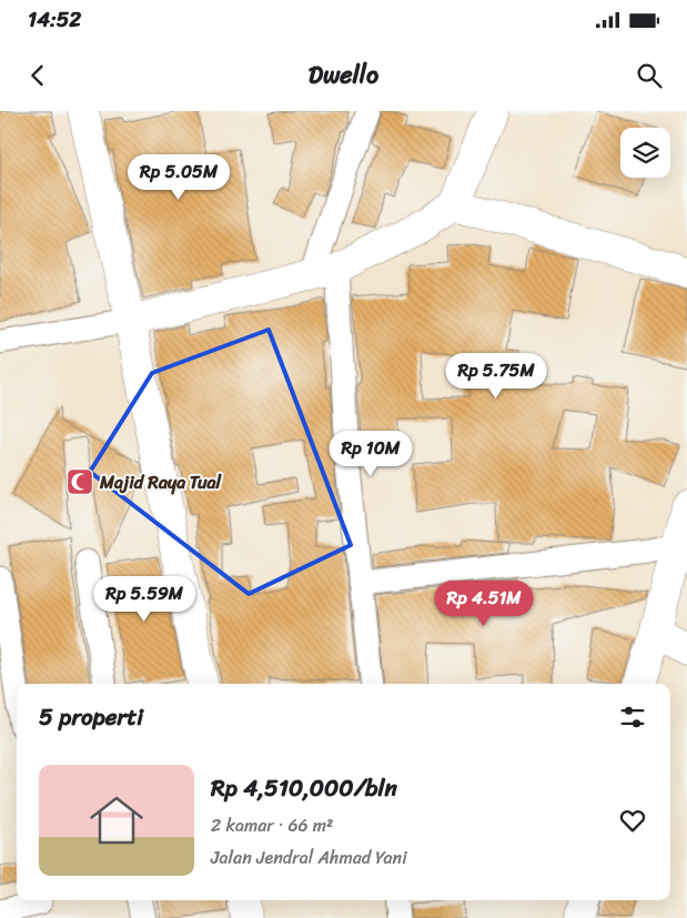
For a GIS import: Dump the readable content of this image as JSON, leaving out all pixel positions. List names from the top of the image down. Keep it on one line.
{"places":{"mosque":["Majid Raya Tual"]},"page":{"status":"14:52","header":"Dwello","price":["Rp 5.05M","Rp 5.75M","Rp 10M","Rp 5.59M","Rp 4.51M"],"heading":"5 properti","list":[{"name":"Rp 4,510,000/bln","note":"2 kamar · 66 m² · Jalan Jendral Ahmad Yani"}]}}
